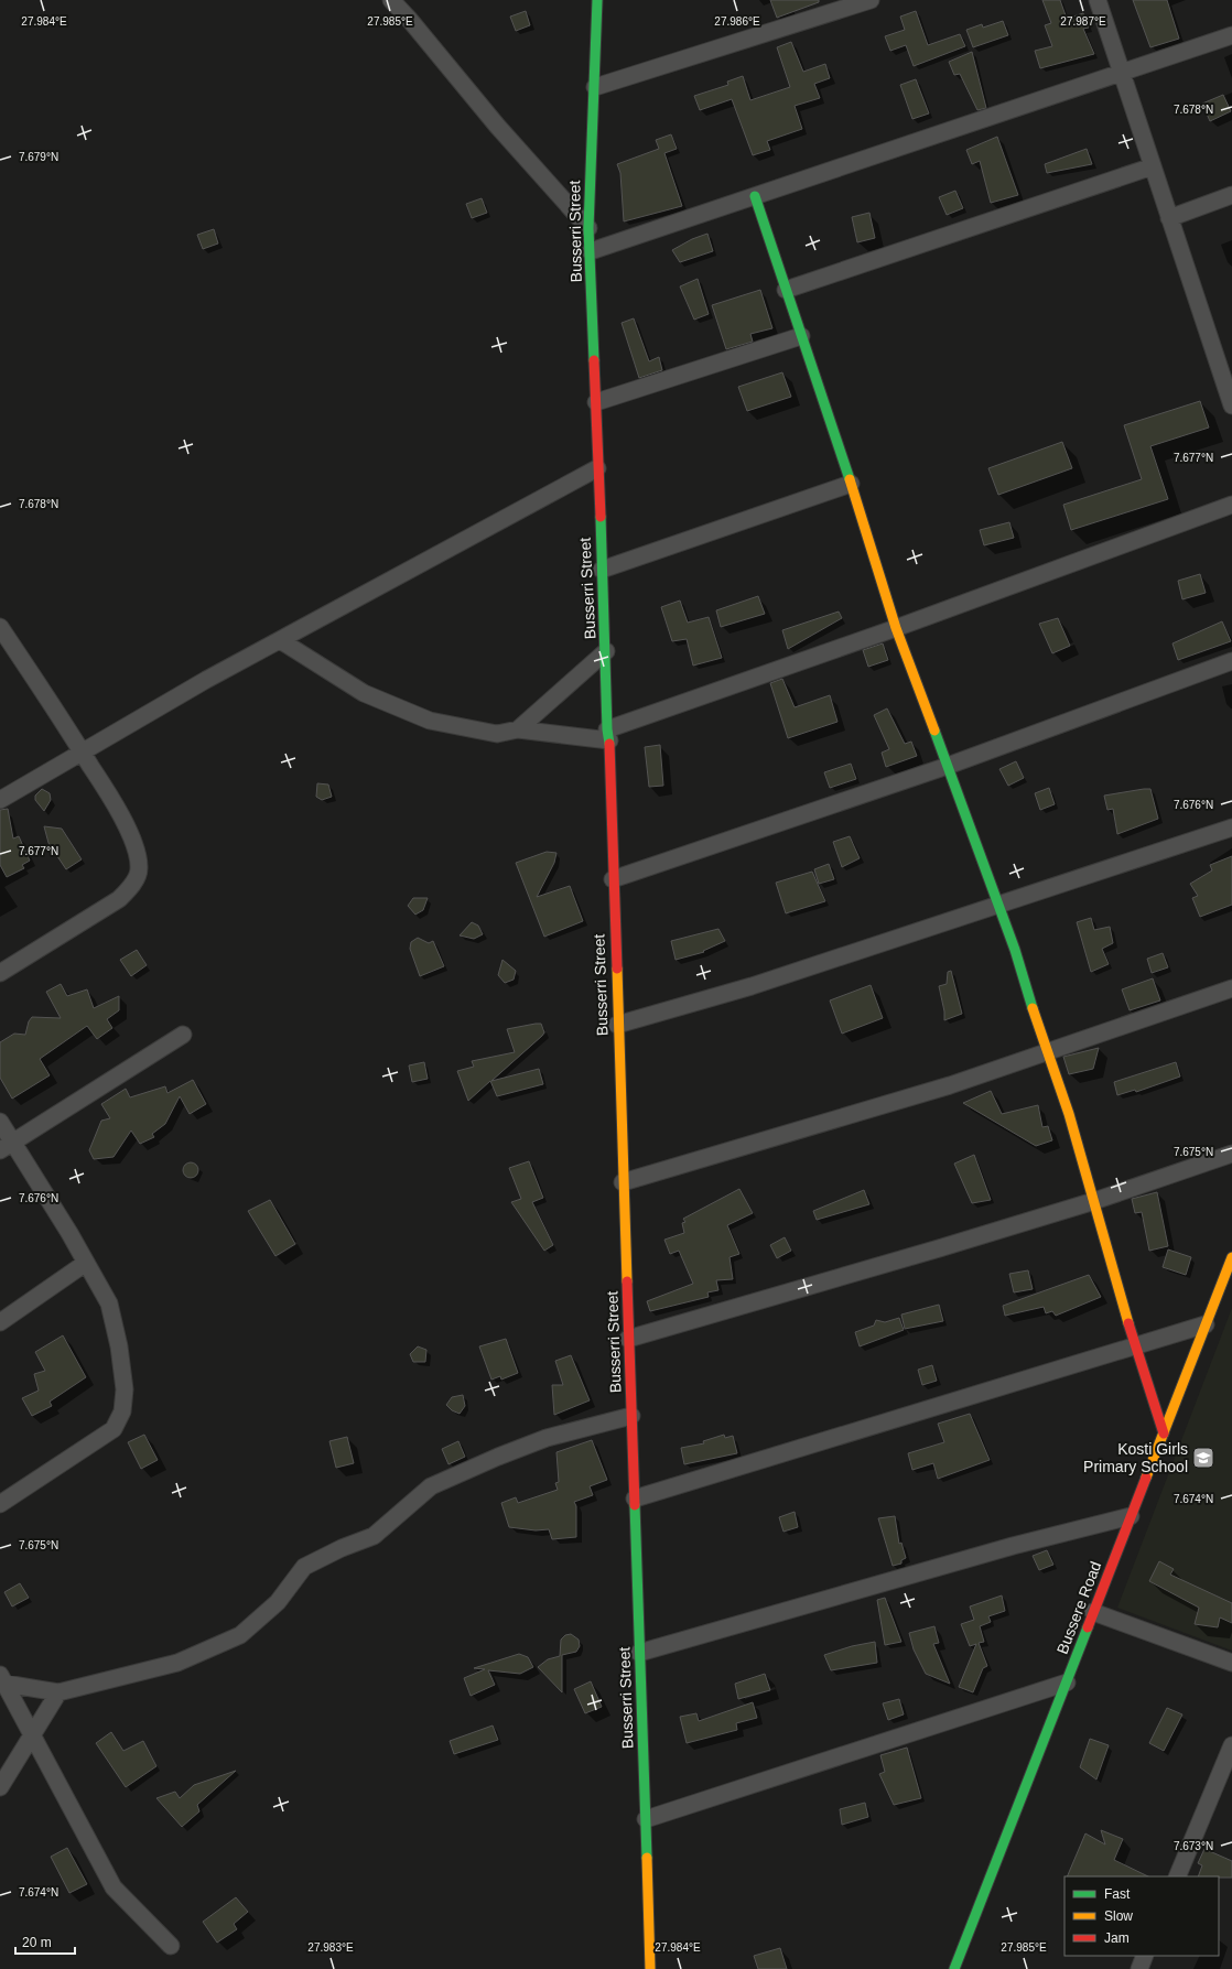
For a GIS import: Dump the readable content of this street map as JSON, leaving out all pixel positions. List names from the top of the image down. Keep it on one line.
{"streets":{"main road":["Busserri Street","Bussere Road"]},"places":{"school or university":["Kosti Girls Primary School"]},"legend":["Fast","Slow","Jam"],"scale_bar":"20 m","coordinates":["27.984°E","27.985°E","27.986°E","27.987°E","7.678°N","7.679°N","7.677°N","7.676°N","7.675°N","7.674°N","7.673°N","27.983°E"]}
